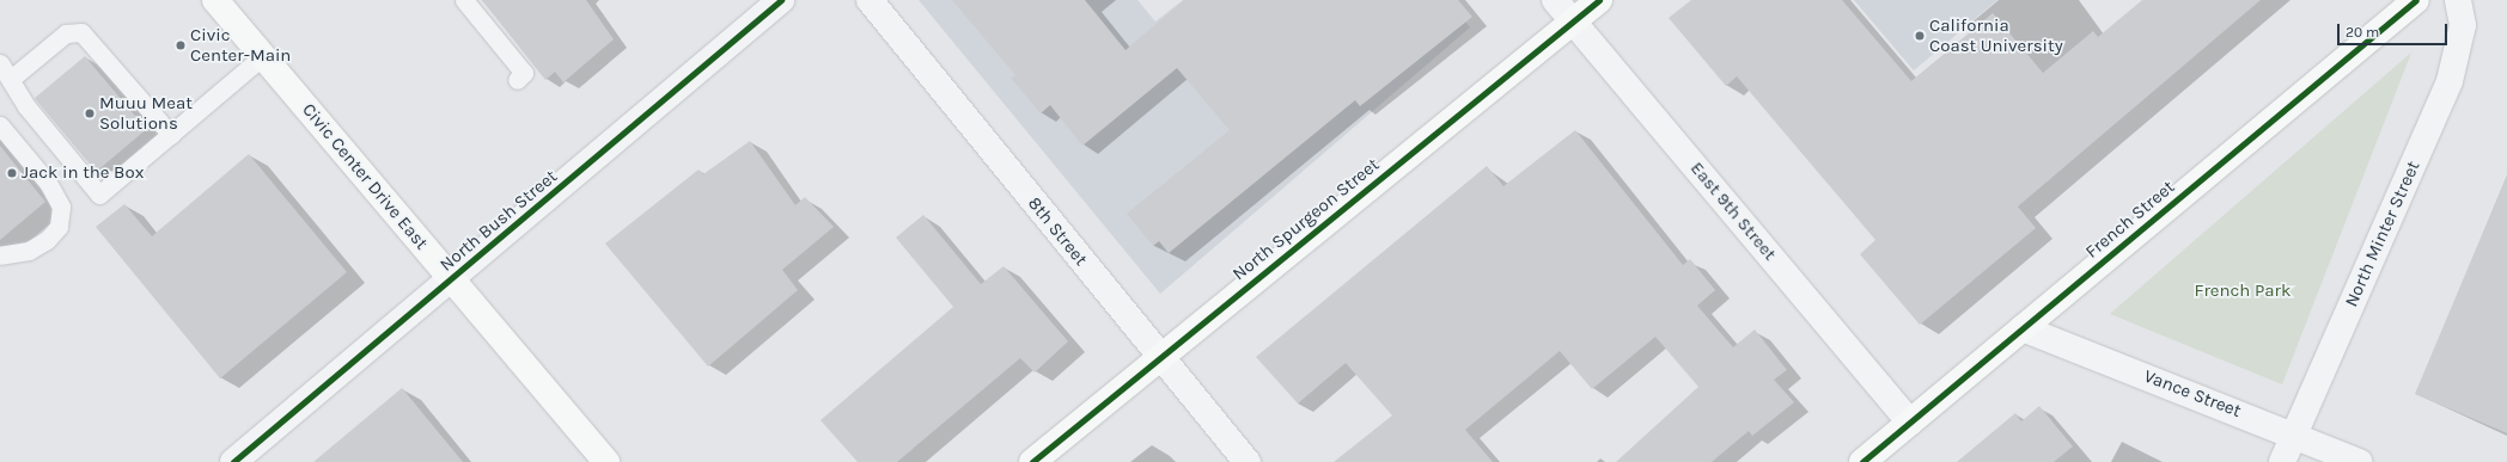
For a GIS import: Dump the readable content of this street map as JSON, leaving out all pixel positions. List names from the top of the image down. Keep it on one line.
{"streets":{"street":["Civic Center Drive East","East 9th Street","North Spurgeon Street","French Street","North Bush Street","8th Street","North Minter Street","Vance Street"]},"crossings":[["Civic Center Drive East","North Bush Street"],["East 9th Street","North Spurgeon Street"],["East 9th Street","French Street"],["North Spurgeon Street","8th Street"],["French Street","Vance Street"],["North Minter Street","Vance Street"]],"parks":["French Park"],"places":["California Coast University","Civic Center-Main","Muuu Meat Solutions","Jack in the Box"],"scale_bar":"20 m"}
